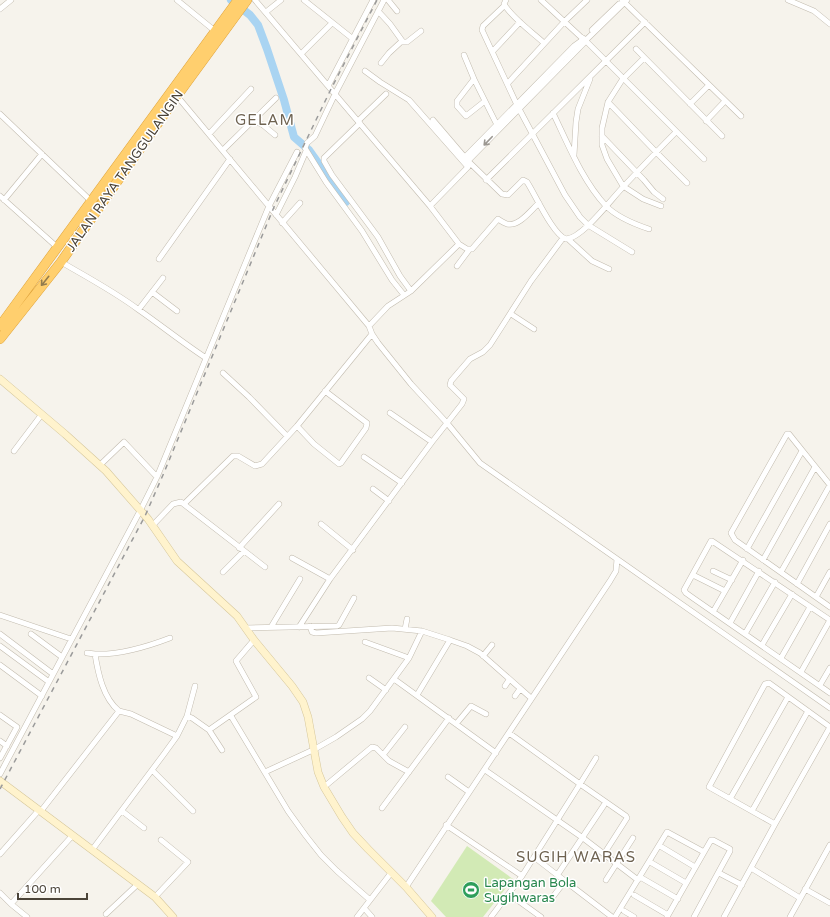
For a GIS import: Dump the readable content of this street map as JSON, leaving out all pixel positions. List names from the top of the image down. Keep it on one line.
{"streets":{"highway":["JALAN RAYA TANGGULANGIN"]},"districts":["GELAM","SUGIH WARAS"],"places":{"sports":["Lapangan Bola Sugihwaras"]},"scale_bar":"100 m"}
